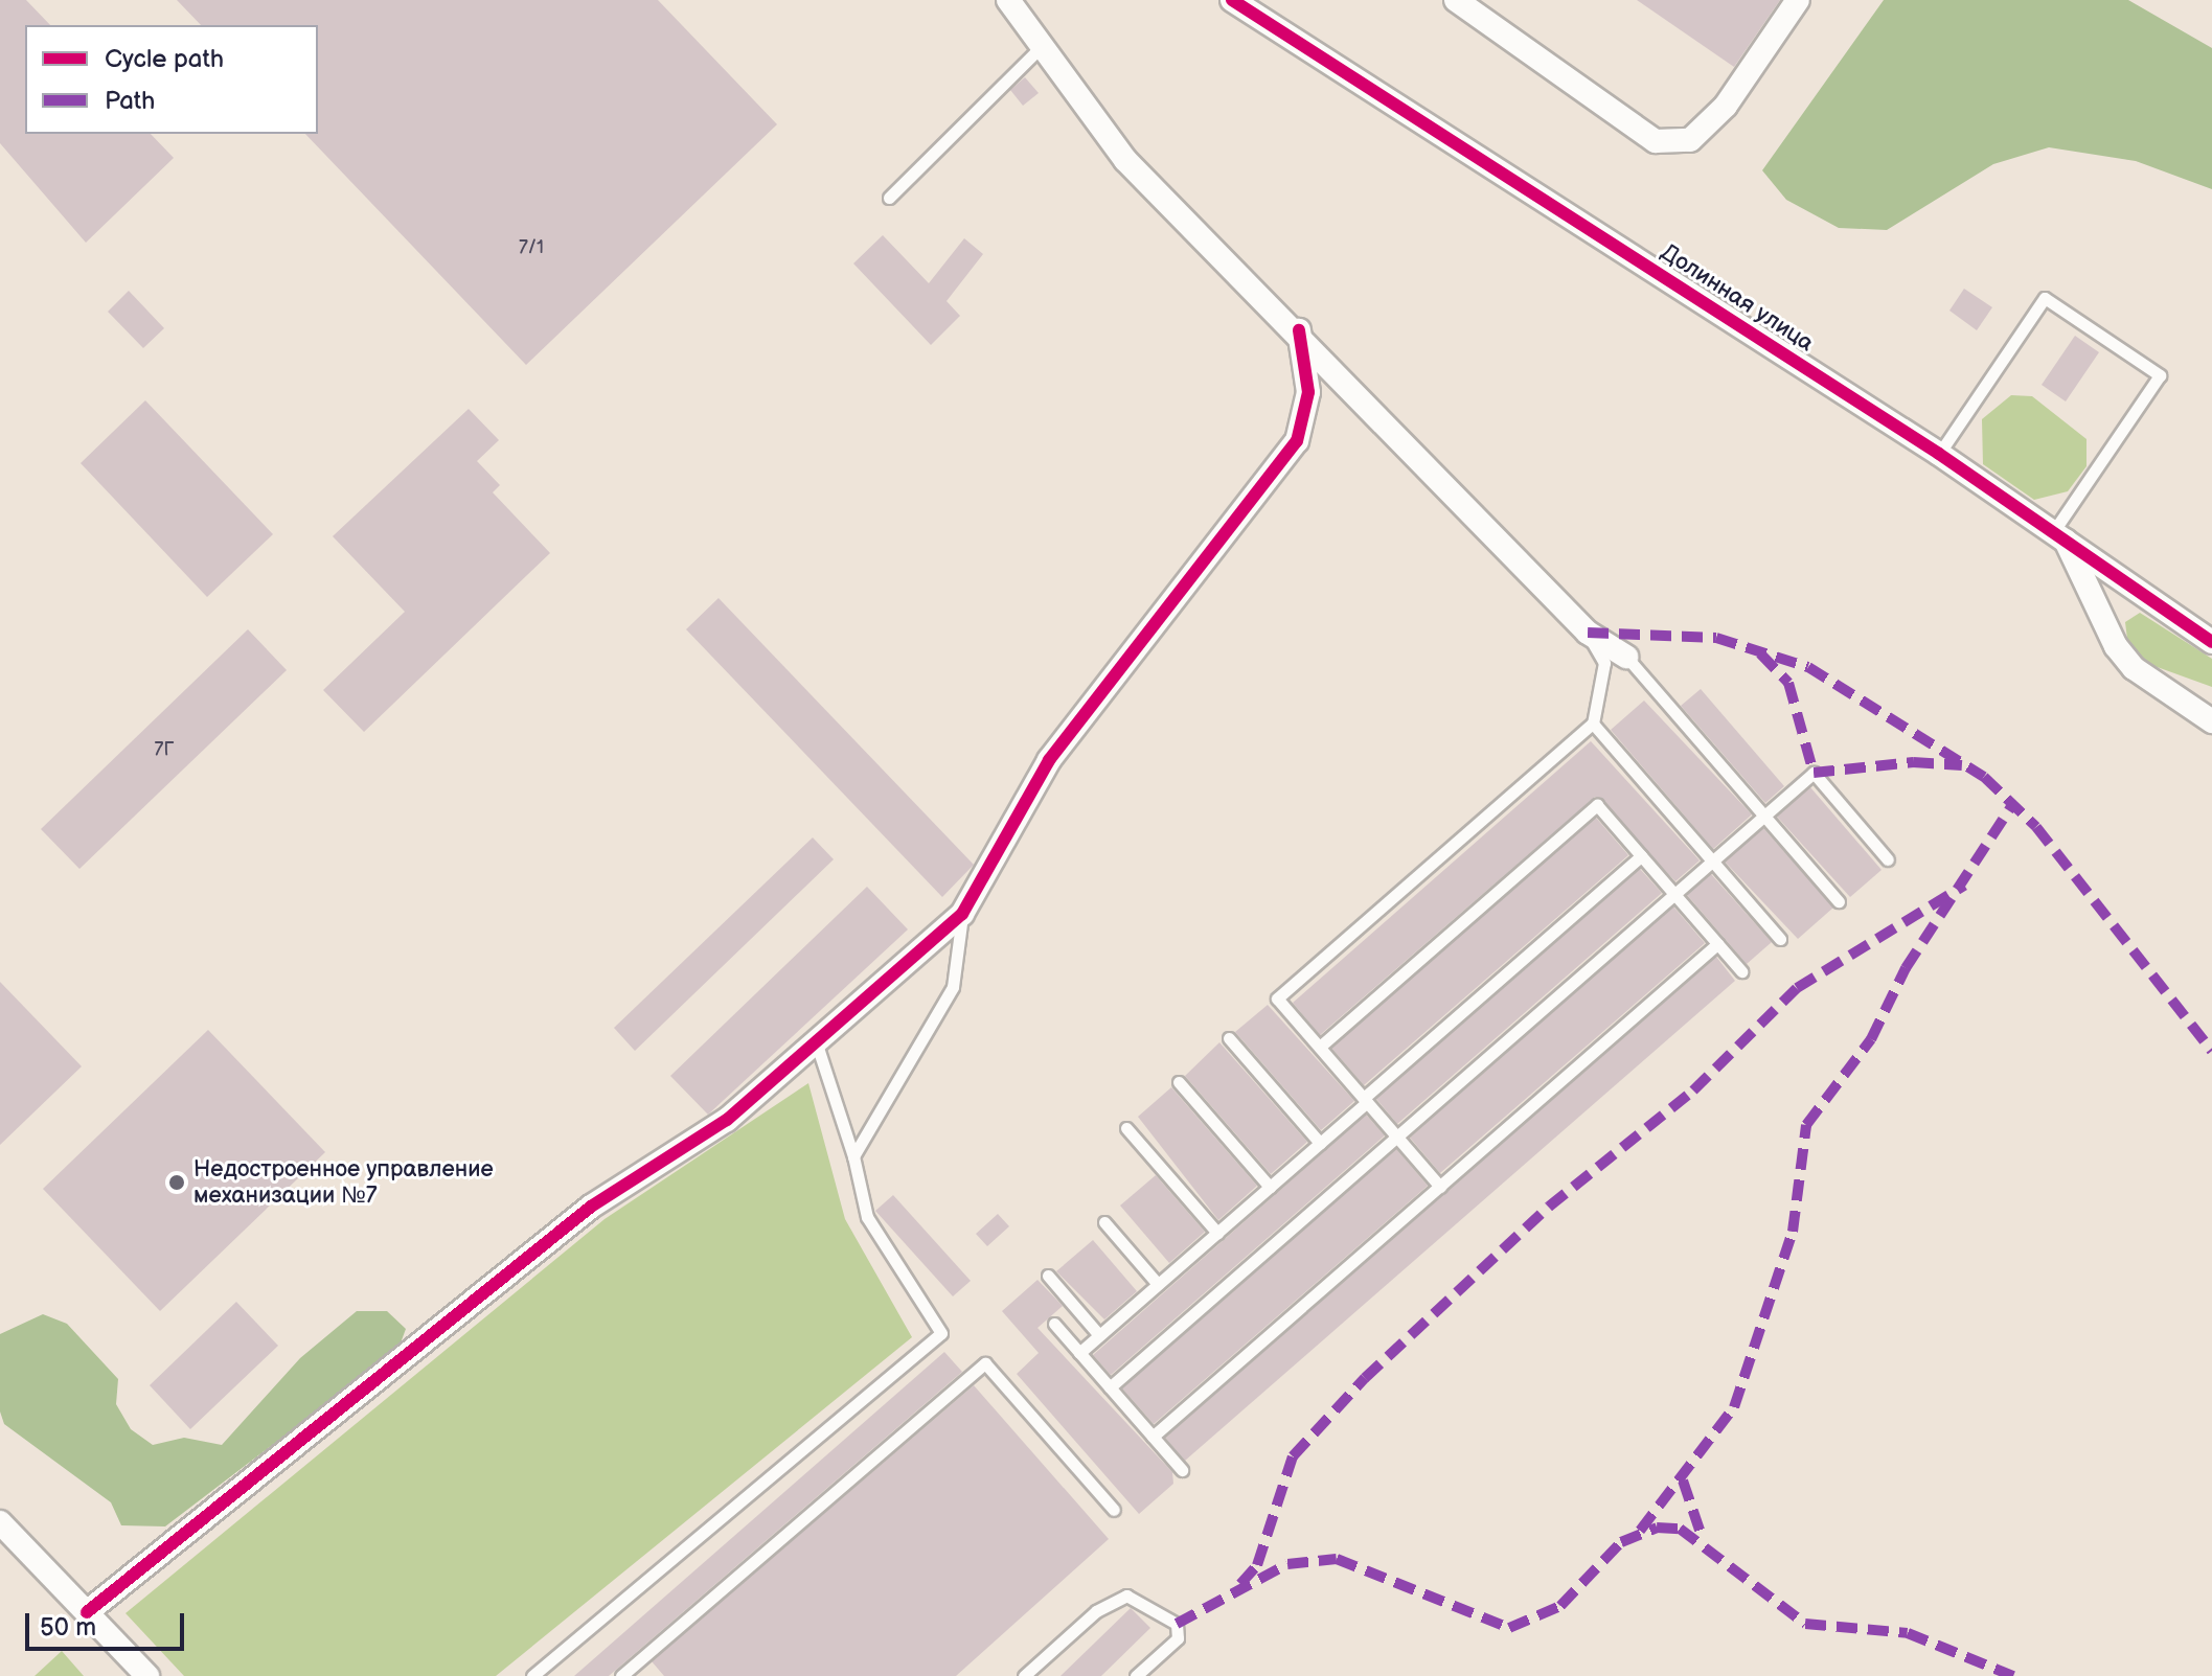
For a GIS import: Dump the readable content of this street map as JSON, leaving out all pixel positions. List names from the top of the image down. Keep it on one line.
{"streets":{"street":["Долинная улица"]},"places":["Недостроенное управление механизации №7"],"house_numbers":["7/1","7Г"],"legend":["Cycle path","Path"],"scale_bar":"50 m"}
